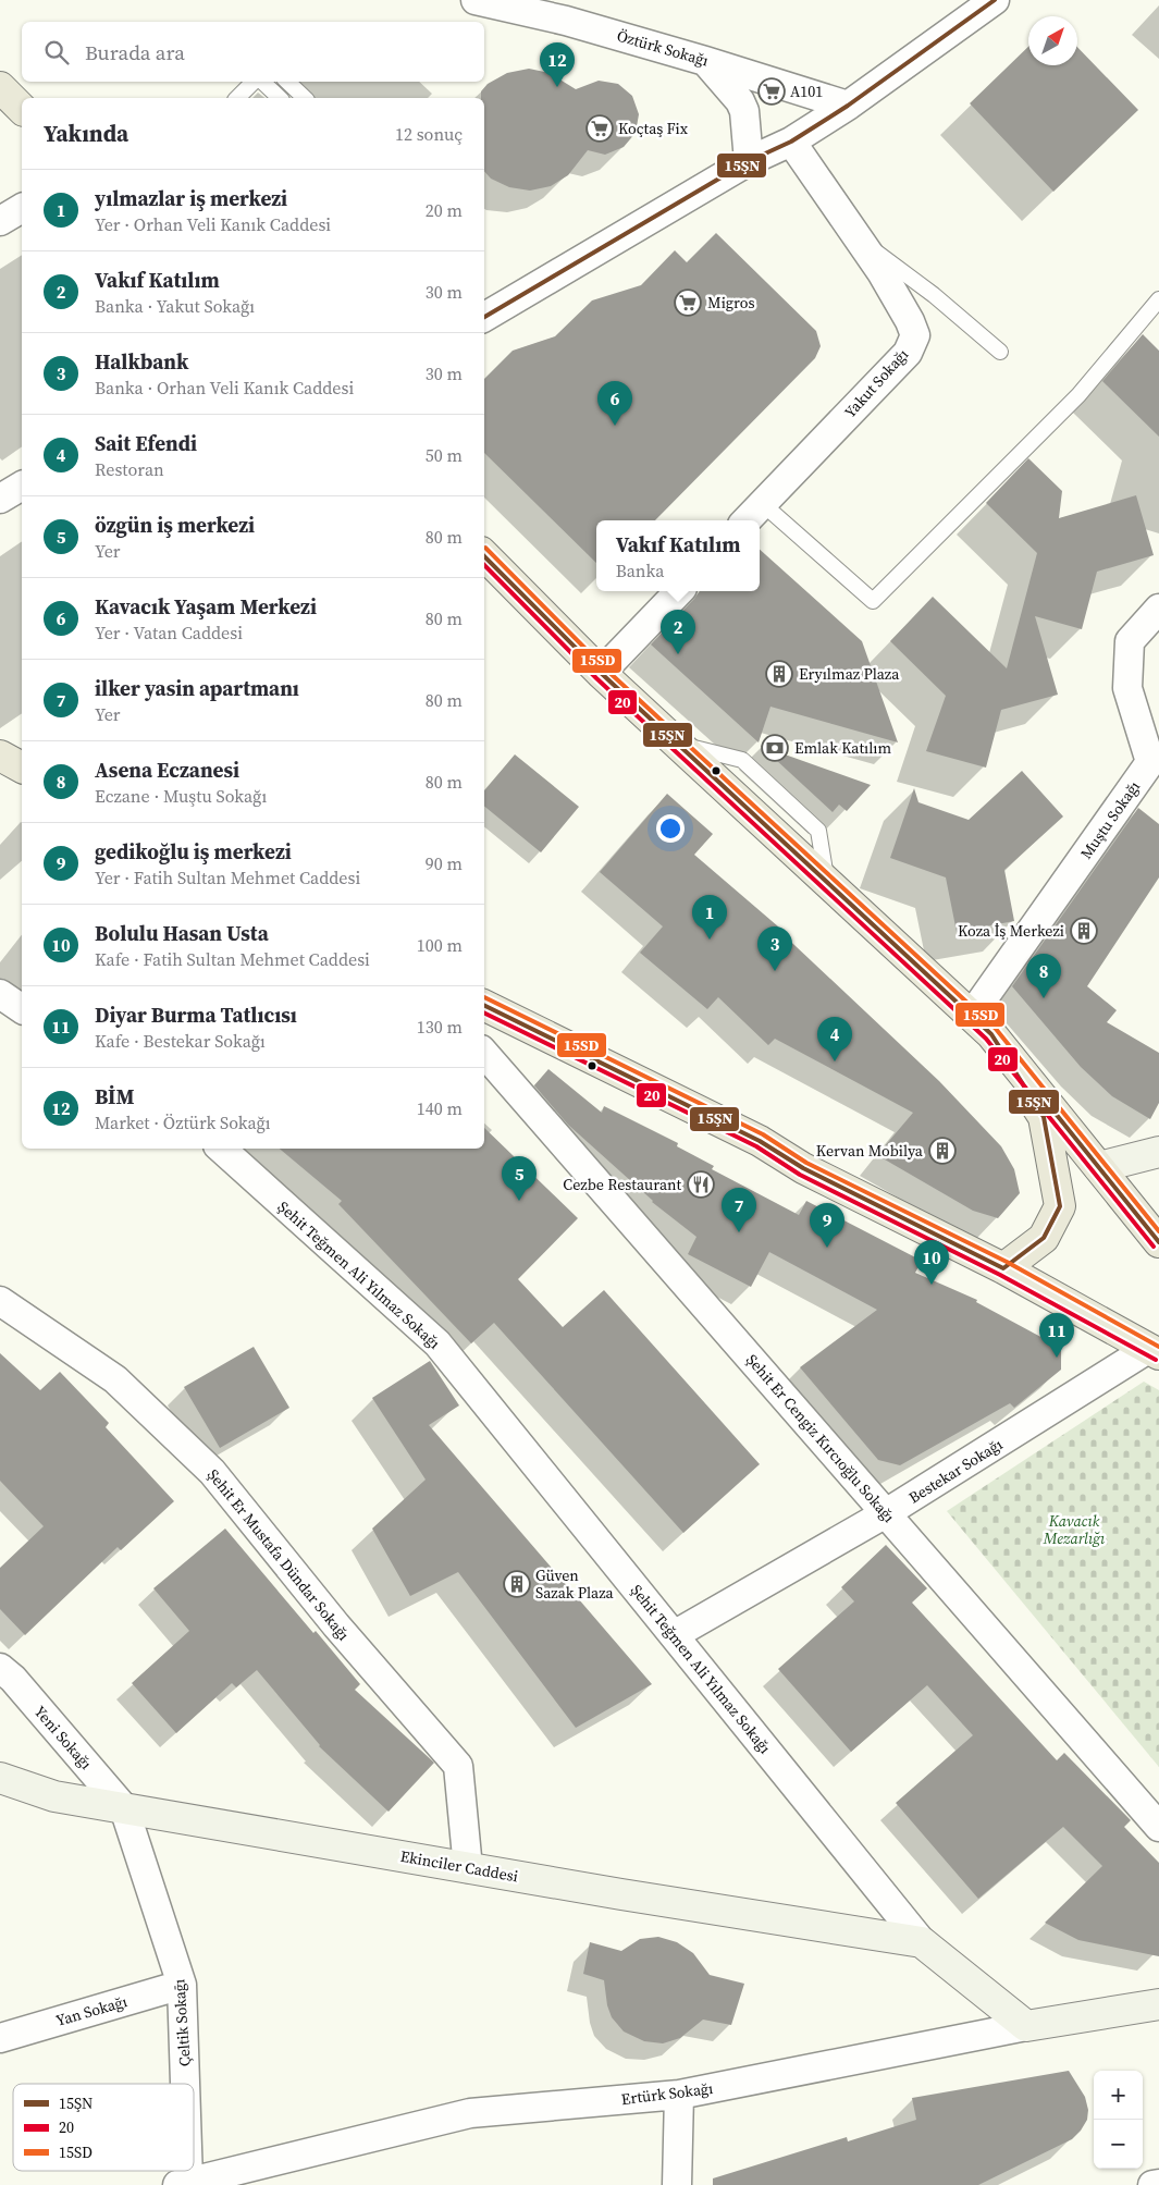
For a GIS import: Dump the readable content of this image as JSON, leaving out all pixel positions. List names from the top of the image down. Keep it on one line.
{"streets":{"street":["Öztürk Sokağı","Yakut Sokağı","Muştu Sokağı","Şehit Teğmen Ali Yılmaz Sokağı","Şehit Er Cengiz Kırcıoğlu Sokağı","Bestekar Sokağı","Şehit Er Mustafa Dündar Sokağı","Yeni Sokağı","Ekinciler Caddesi","Yan Sokağı","Çeltik Sokaḡı","Ertürk Sokağı"]},"crossings":[["Şehit Teğmen Ali Yılmaz Sokağı","Bestekar Sokağı"],["Şehit Teğmen Ali Yılmaz Sokağı","Ekinciler Caddesi"],["Şehit Teğmen Ali Yılmaz Sokağı","Ertürk Sokağı"],["Şehit Er Cengiz Kırcıoğlu Sokağı","Bestekar Sokağı"],["Şehit Er Mustafa Dündar Sokağı","Ekinciler Caddesi"],["Yeni Sokağı","Ekinciler Caddesi"],["Yeni Sokağı","Çeltik Sokaḡı"],["Ekinciler Caddesi","Çeltik Sokaḡı"],["Yan Sokağı","Çeltik Sokaḡı"]],"parks":["Kavacık Mezarlığı"],"places":{"supermarket":["A101","Koçtaş Fix","Migros"],"building":["Eryılmaz Plaza","Koza İş Merkezi","Kervan Mobilya","Güven Sazak Plaza"],"bank":["Emlak Katılım"],"restaurant":["Cezbe Restaurant"]},"lines":["transit line 15ŞN","transit line 15SD","transit line 20"],"legend":["15ŞN","20","15SD"],"north":"top right","page":{"search":"Burada ara","pins":["12","6","2","1","3","8","4","5","7","9","10","11"],"heading":["Yakında","12 sonuç"],"list":[{"mark":"1","name":"yılmazlar iş merkezi","note":"Yer · Orhan Veli Kanık Caddesi","value":"20 m"},{"mark":"2","name":"Vakıf Katılım","note":"Banka · Yakut Sokağı","value":"30 m"},{"mark":"3","name":"Halkbank","note":"Banka · Orhan Veli Kanık Caddesi","value":"30 m"},{"mark":"4","name":"Sait Efendi","note":"Restoran","value":"50 m"},{"mark":"5","name":"özgün iş merkezi","note":"Yer","value":"80 m"},{"mark":"6","name":"Kavacık Yaşam Merkezi","note":"Yer · Vatan Caddesi","value":"80 m"},{"mark":"7","name":"ilker yasin apartmanı","note":"Yer","value":"80 m"},{"mark":"8","name":"Asena Eczanesi","note":"Eczane · Muştu Sokağı","value":"80 m"},{"mark":"9","name":"gedikoğlu iş merkezi","note":"Yer · Fatih Sultan Mehmet Caddesi","value":"90 m"},{"mark":"10","name":"Bolulu Hasan Usta","note":"Kafe · Fatih Sultan Mehmet Caddesi","value":"100 m"},{"mark":"11","name":"Diyar Burma Tatlıcısı","note":"Kafe · Bestekar Sokağı","value":"130 m"},{"mark":"12","name":"BİM","note":"Market · Öztürk Sokağı","value":"140 m"}],"popup":["Vakıf Katılım","Banka"],"map_buttons":["+","−"]}}
